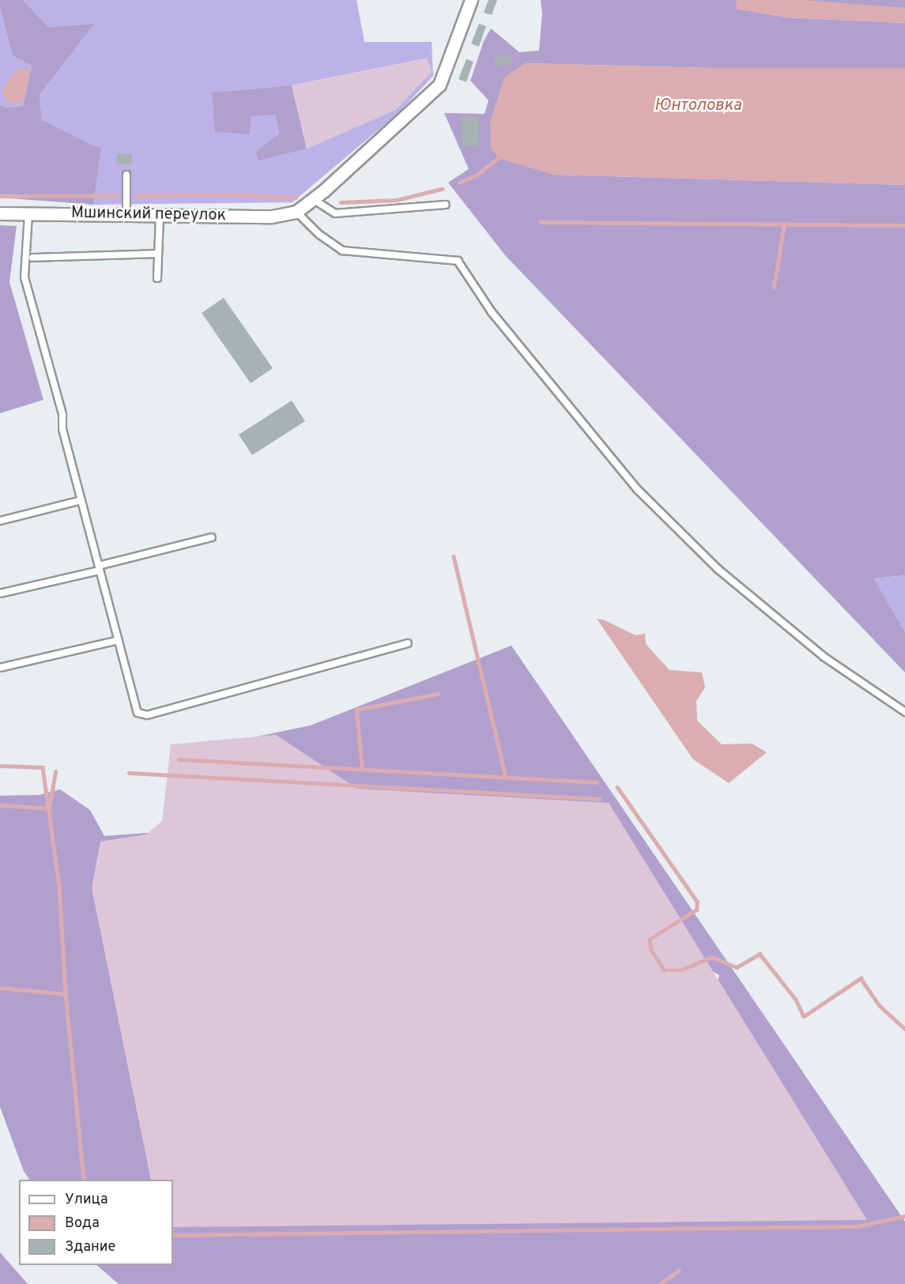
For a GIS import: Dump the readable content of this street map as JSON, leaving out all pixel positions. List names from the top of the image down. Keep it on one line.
{"streets":{"street":["Мшинский переулок"]},"water":["Юнтоловка"],"legend":["Улица","Вода","Здание"]}
